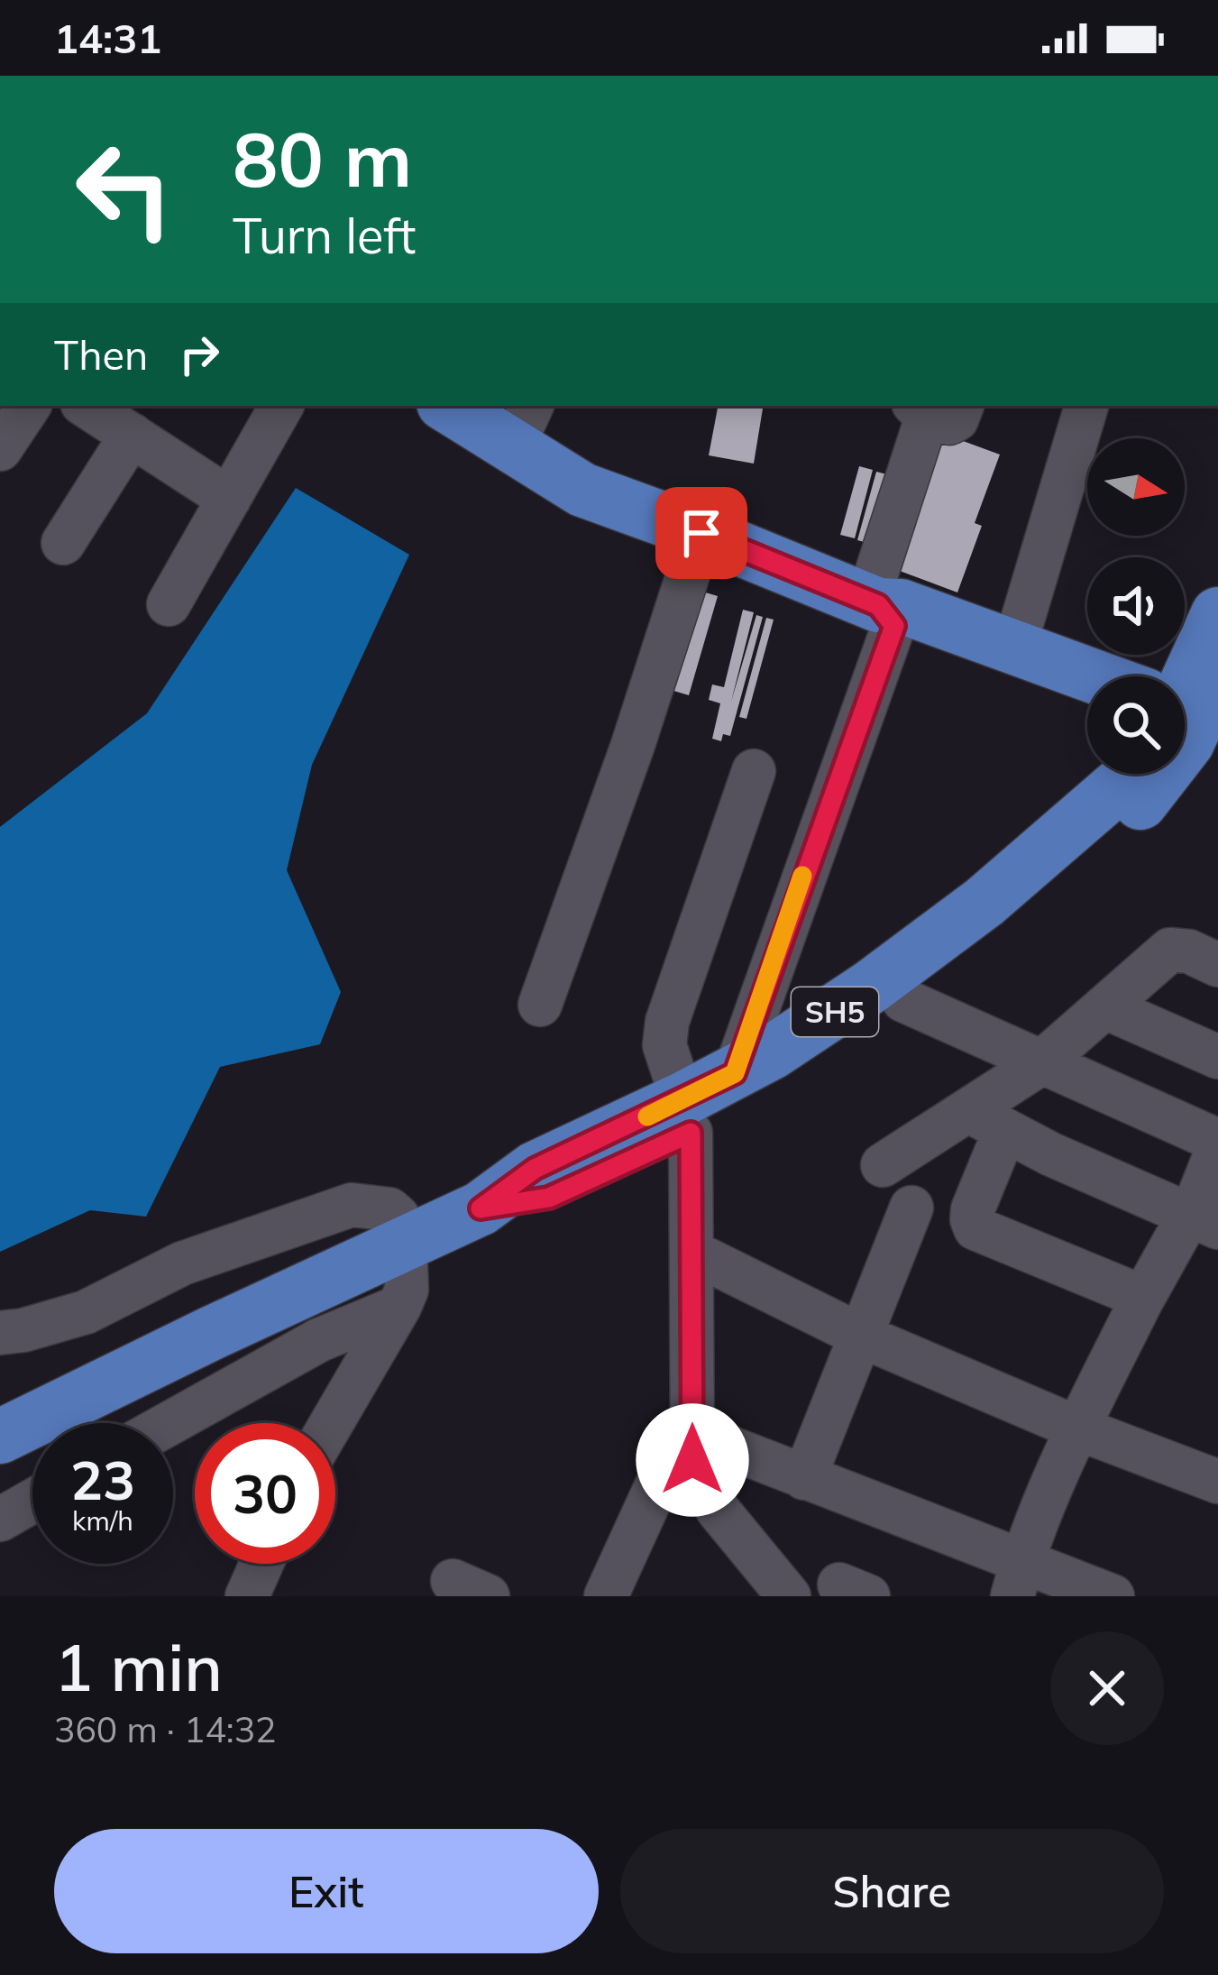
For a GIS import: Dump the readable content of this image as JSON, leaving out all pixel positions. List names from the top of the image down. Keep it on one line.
{"streets":{"main road":["SH5"]},"north":"right","page":{"status":"14:31","turn":["80 m","Turn left"],"then":"Then","speed":"23 km/h","limit":"30","heading":["1 min","360 m · 14:32"],"buttons":["Exit","Share"]}}
